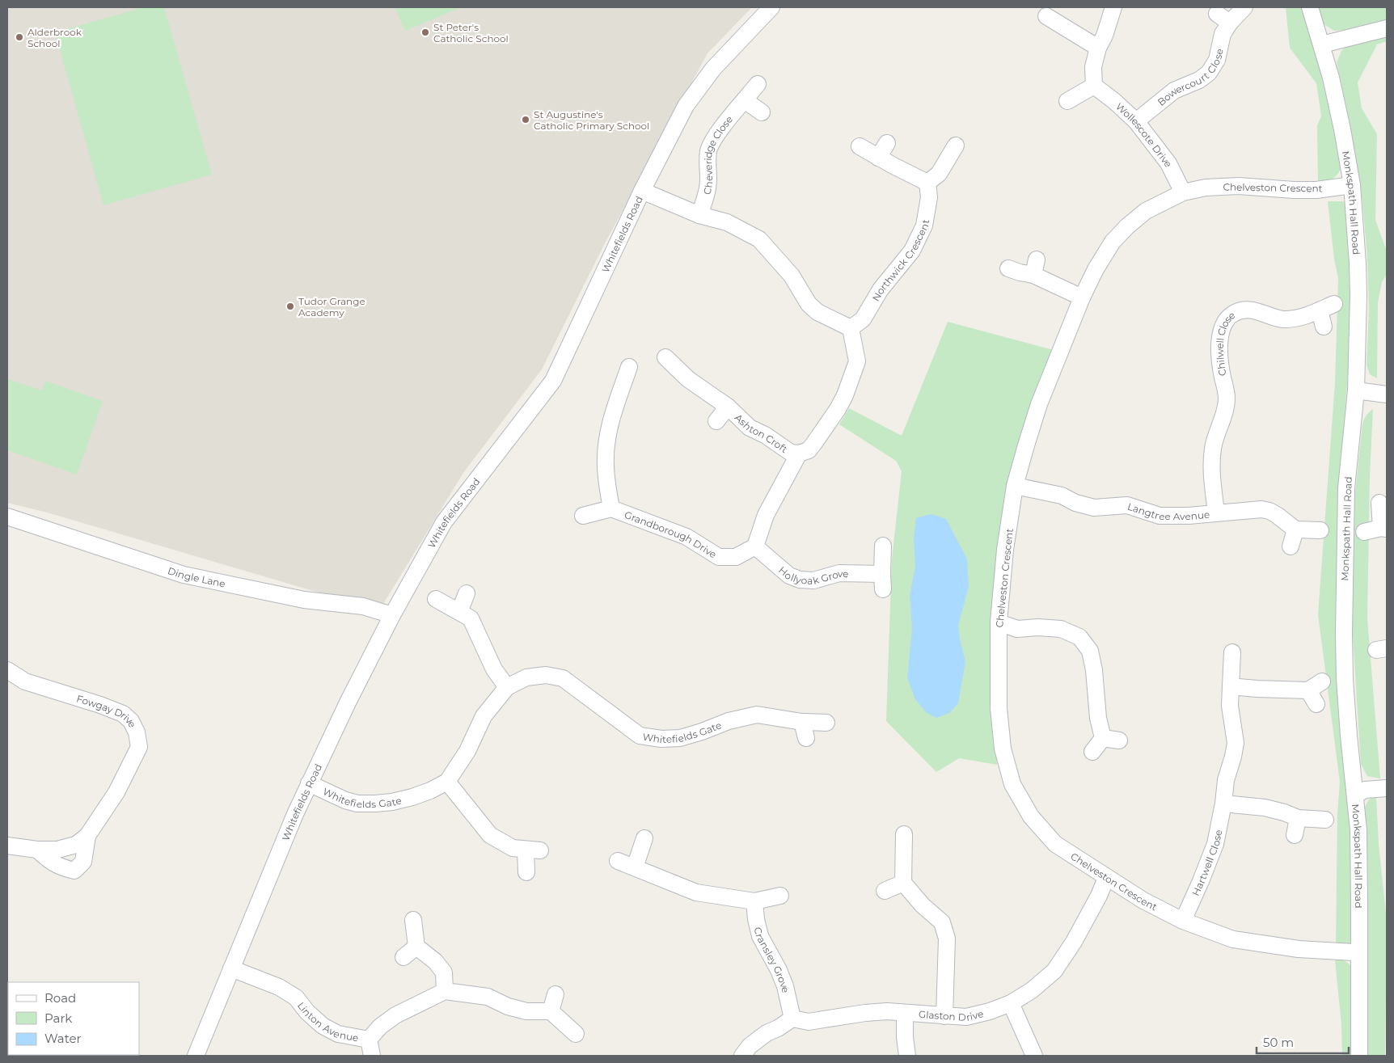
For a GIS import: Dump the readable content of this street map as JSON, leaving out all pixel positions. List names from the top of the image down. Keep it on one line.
{"streets":{"street":["Bowercourt Close","Wollescote Drive","Cheveridge Close","Chelveston Crescent","Monkspath Hall Road","Whitefields Road","Northwick Crescent","Chilwell Close","Ashton Croft","Langtree Avenue","Grandborough Drive","Hollyoak Grove","Dingle Lane","Fowgay Drive","Whitefields Gate","Hartwell Close","Cransley Grove","Glaston Drive","Linton Avenue"]},"crossings":[["Bowercourt Close","Wollescote Drive"],["Wollescote Drive","Chelveston Crescent"],["Chelveston Crescent","Monkspath Hall Road"],["Chelveston Crescent","Langtree Avenue"],["Chelveston Crescent","Hartwell Close"],["Chelveston Crescent","Glaston Drive"],["Whitefields Road","Dingle Lane"],["Whitefields Road","Whitefields Gate"],["Whitefields Road","Linton Avenue"],["Chilwell Close","Langtree Avenue"],["Grandborough Drive","Hollyoak Grove"],["Cransley Grove","Glaston Drive"]],"places":["St Peter's Catholic School","Alderbrook School","St Augustine's Catholic Primary School","Tudor Grange Academy"],"legend":["Road","Park","Water"],"scale_bar":"50 m"}
